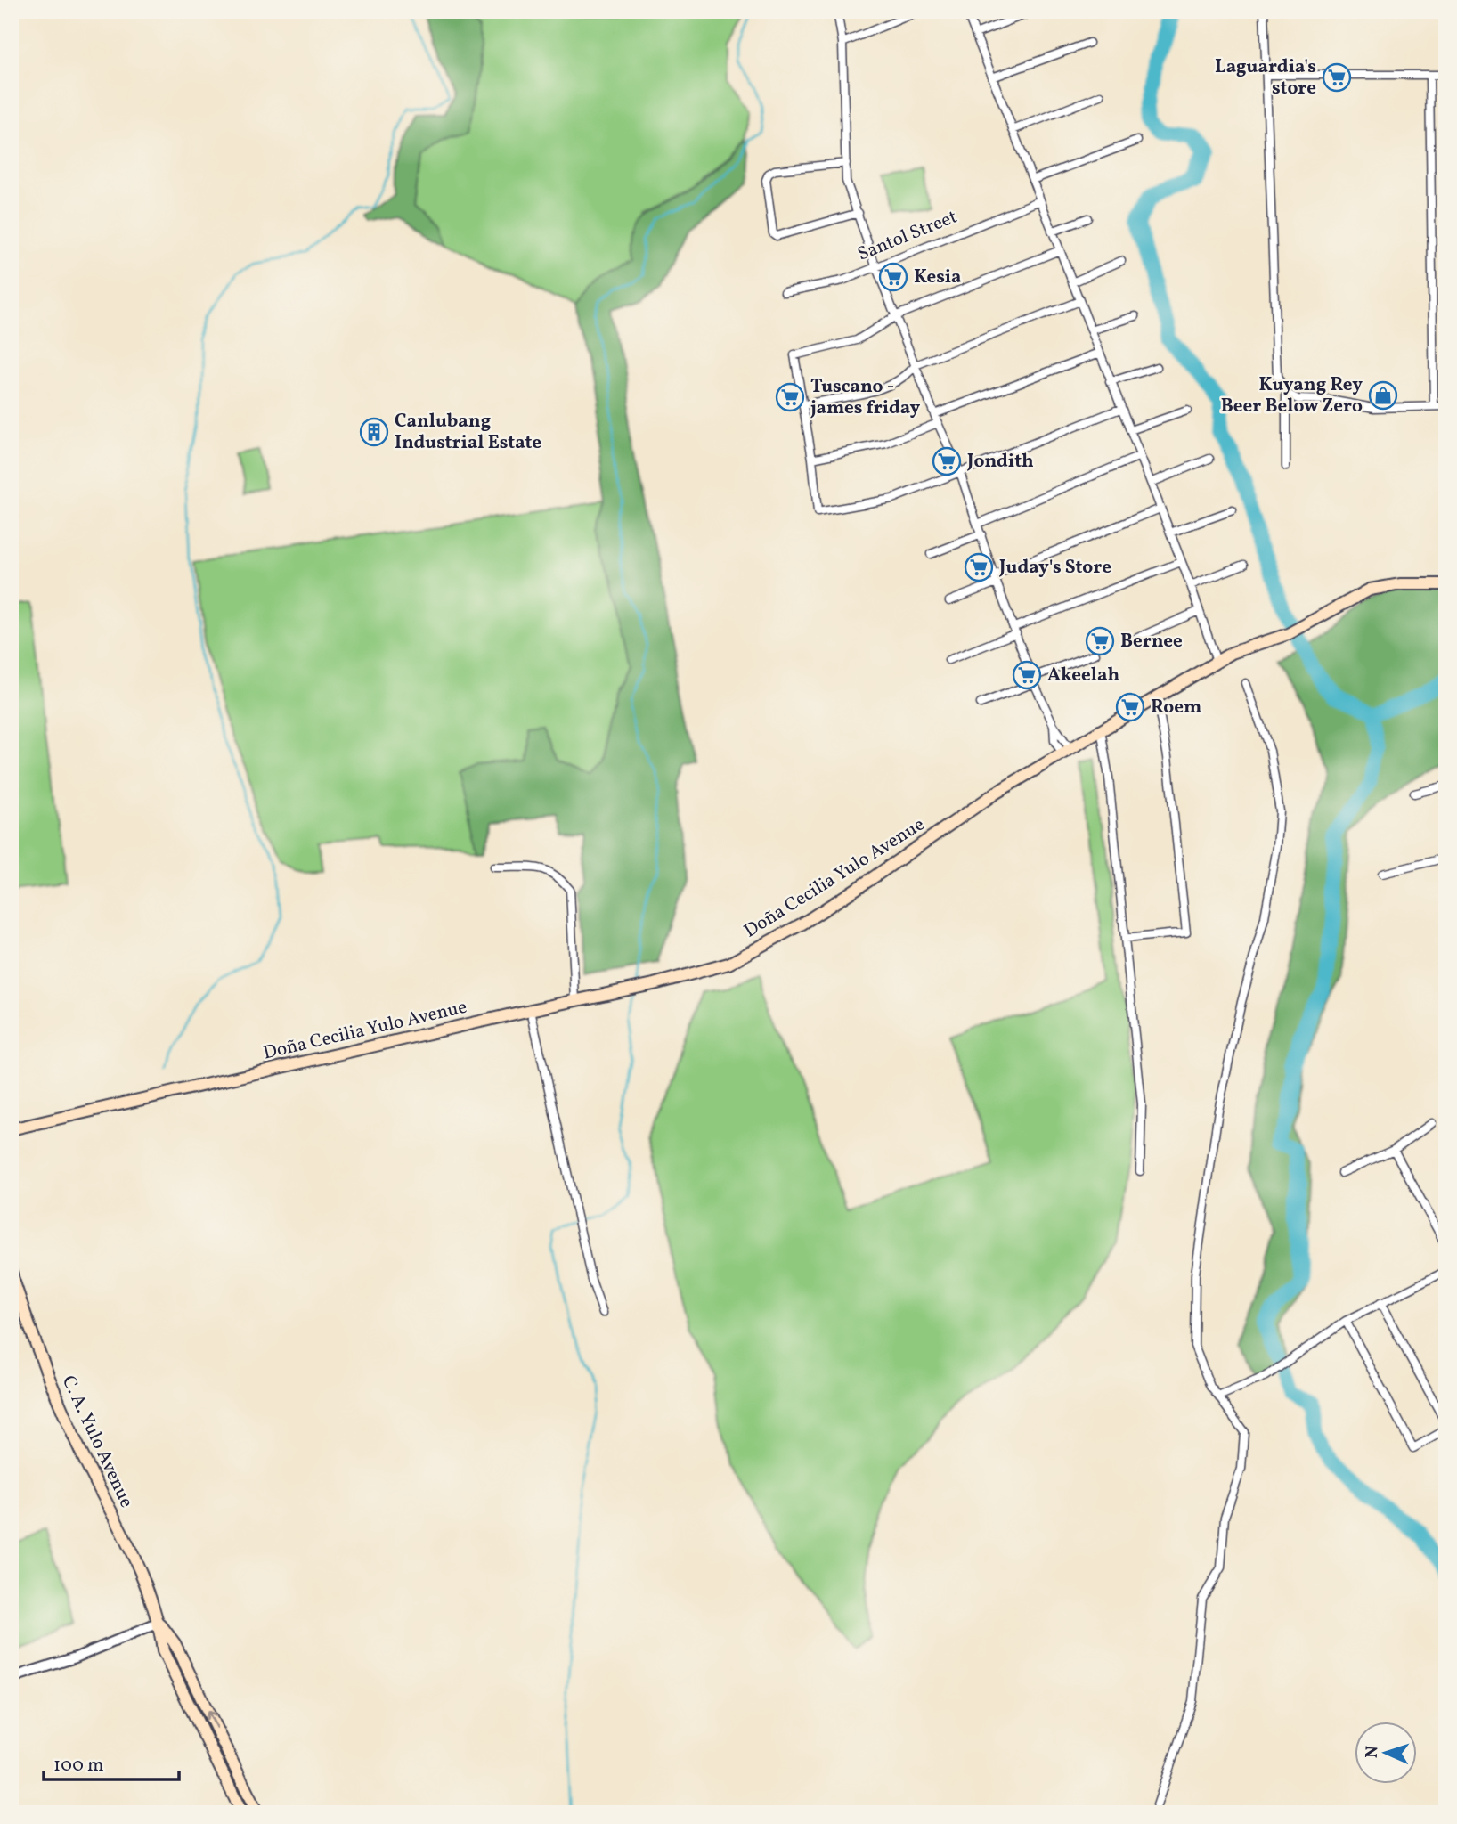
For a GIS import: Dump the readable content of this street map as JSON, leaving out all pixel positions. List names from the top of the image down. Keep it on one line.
{"streets":{"main road":["Doña Cecilia Yulo Avenue","C. A. Yulo Avenue"],"street":["Santol Street"]},"places":{"supermarket":["Laguardia's store","Kesia","Tuscano - james friday","Jondith","Juday's Store","Bernee","Akeelah","Roem"],"shop":["Kuyang Rey Beer Below Zero"],"building":["Canlubang Industrial Estate"]},"scale_bar":"100 m","north":"left"}
